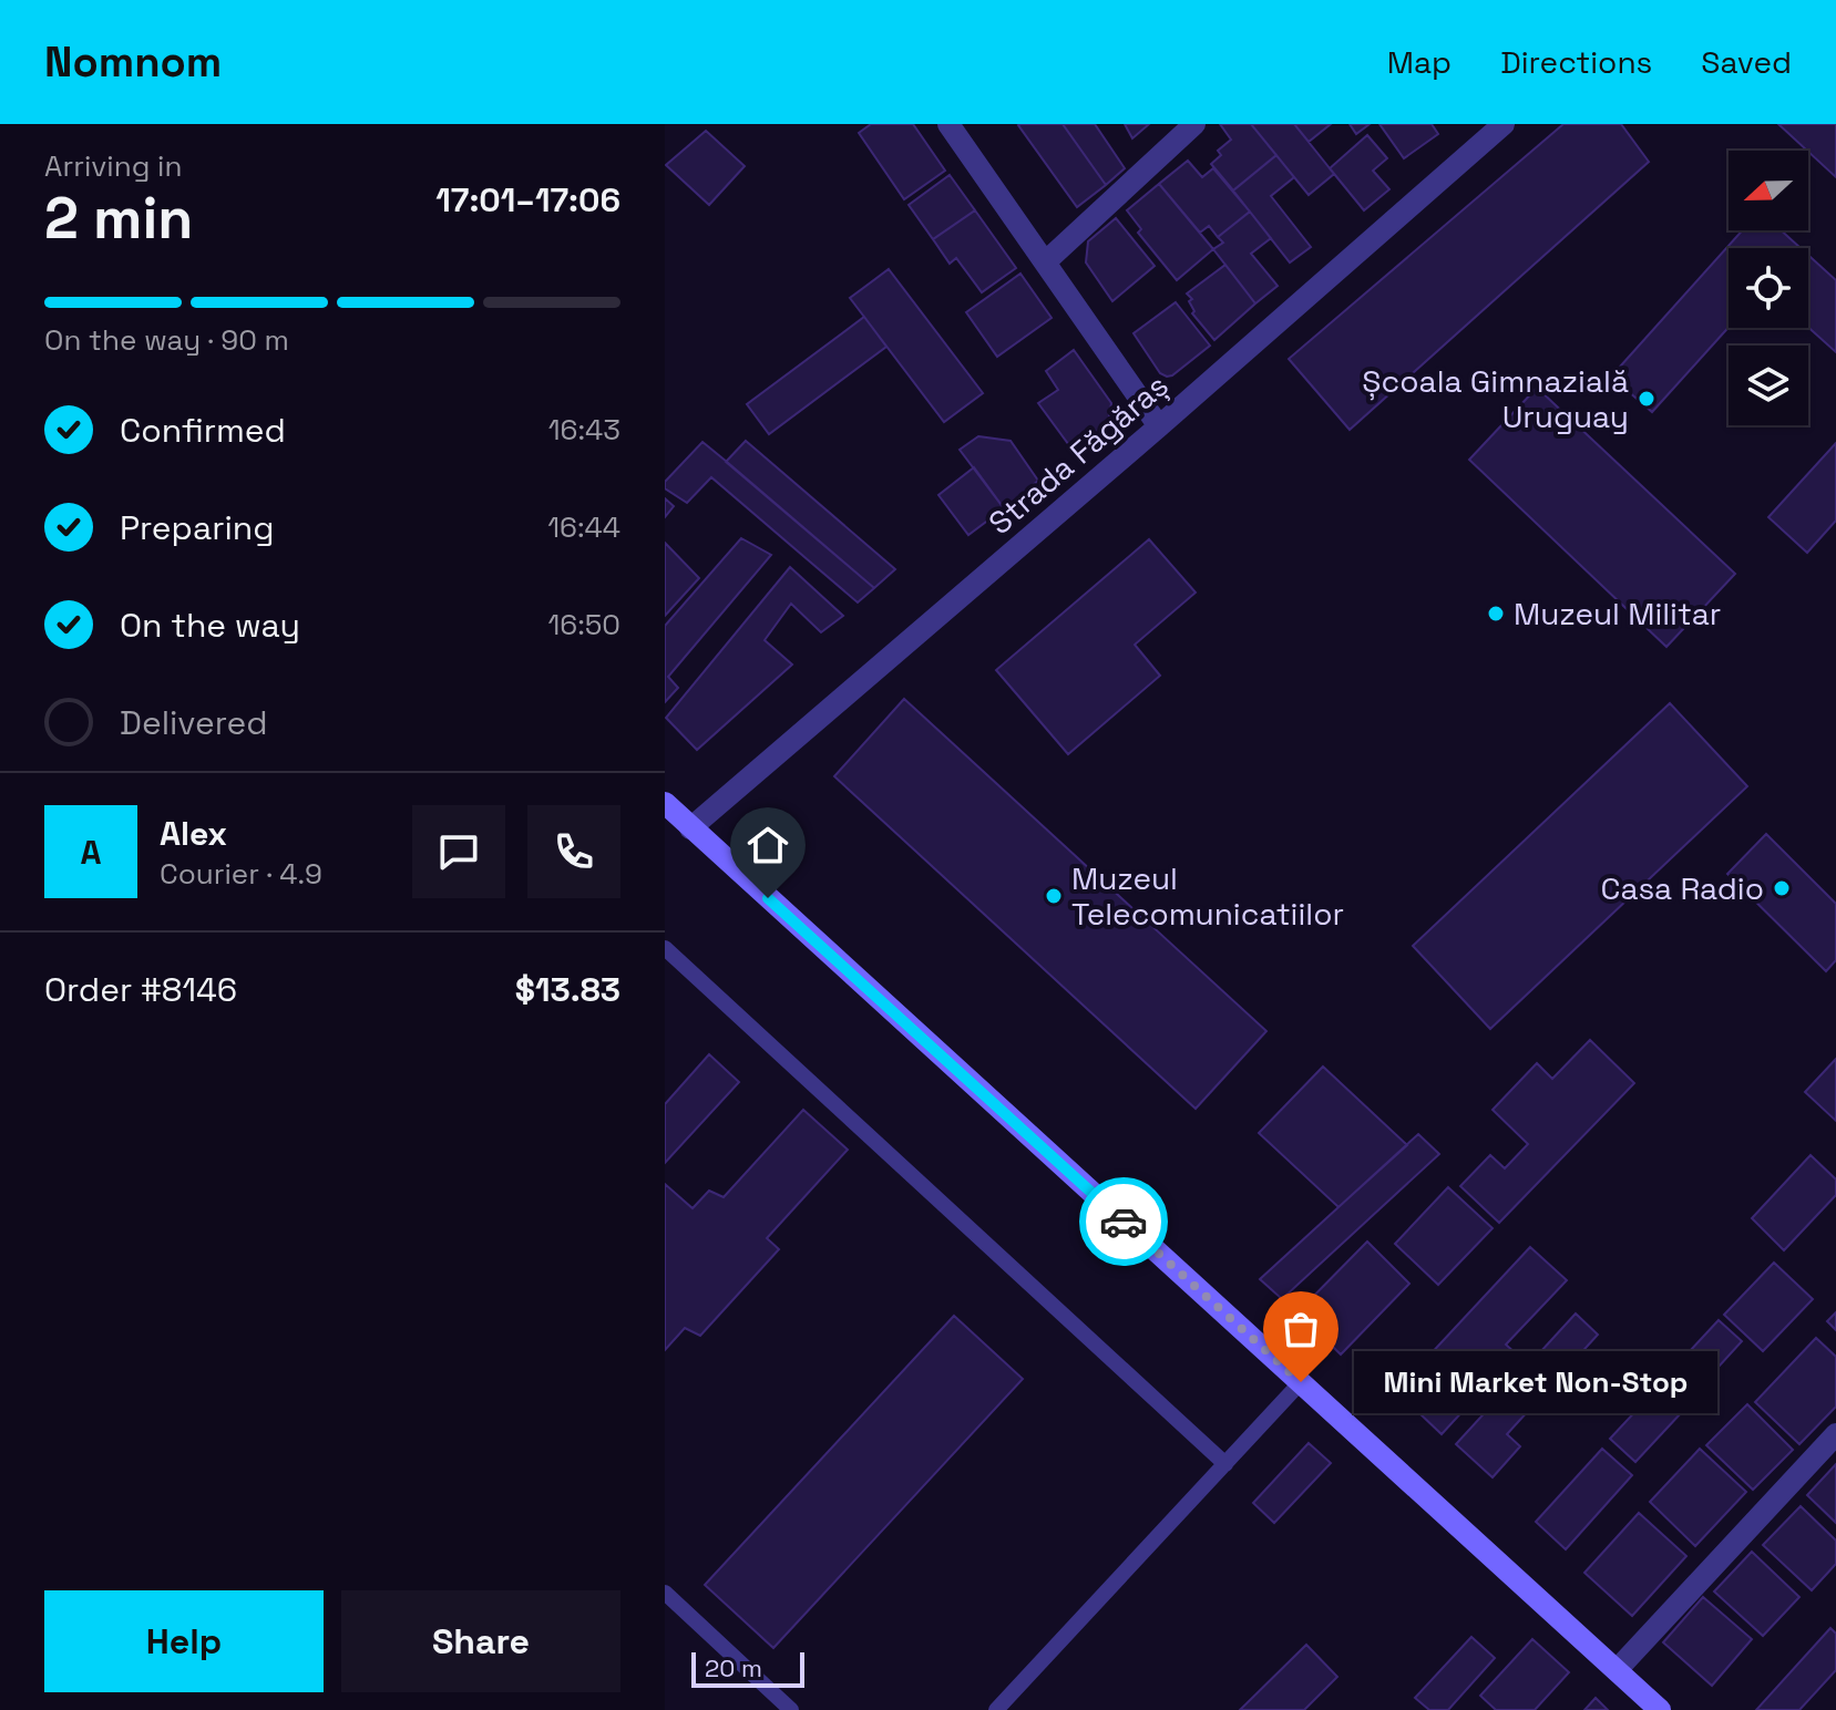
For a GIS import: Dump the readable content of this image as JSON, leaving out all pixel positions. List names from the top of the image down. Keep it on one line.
{"streets":{"street":["Strada Făgăraș"]},"places":["Școala Gimnazială Uruguay","Muzeul Militar","Casa Radio","Muzeul Telecomunicatiilor","Mini Market Non-Stop"],"scale_bar":"20 m","north":"left","page":{"header":"Nomnom","nav":["Map","Directions","Saved"],"heading":["2 min","Arriving in","17:01–17:06"],"panel":["Alex","Courier · 4.9","Order #8146","$13.83"],"bar":"On the way · 90 m","list":[["Confirmed","16:43"],["Preparing","16:44"],["On the way","16:50"],"Delivered"],"round":"A","bubble":"Mini Market Non-Stop","buttons":["Help","Share"],"scale":"20 m"}}
